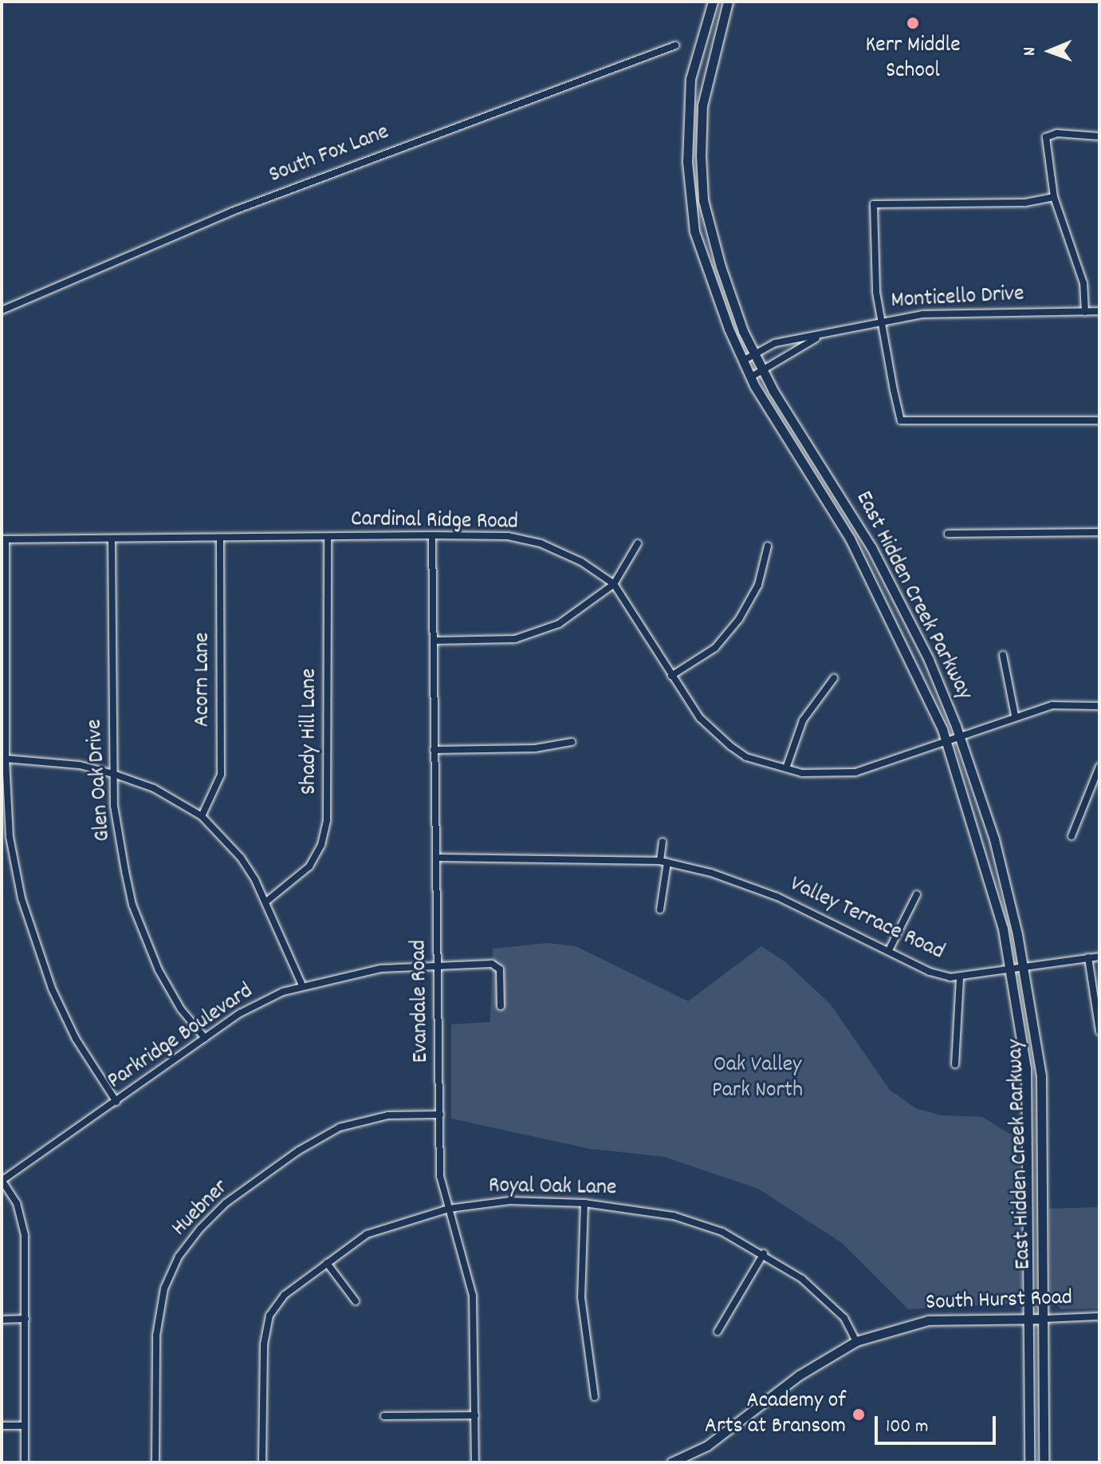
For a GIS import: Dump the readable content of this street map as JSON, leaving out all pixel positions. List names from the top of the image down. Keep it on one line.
{"streets":{"main road":["East Hidden Creek Parkway","South Hurst Road"],"street":["South Fox Lane","Monticello Drive","Cardinal Ridge Road","Acorn Lane","Shady Hill Lane","Glen Oak Drive","Valley Terrace Road","Evandale Road","Parkridge Boulevard","Royal Oak Lane","Huebner"]},"crossings":[["Monticello Drive","East Hidden Creek Parkway"],["Cardinal Ridge Road","East Hidden Creek Parkway"],["Cardinal Ridge Road","Acorn Lane"],["Cardinal Ridge Road","Shady Hill Lane"],["Cardinal Ridge Road","Glen Oak Drive"],["Cardinal Ridge Road","Evandale Road"],["East Hidden Creek Parkway","Valley Terrace Road"],["East Hidden Creek Parkway","South Hurst Road"],["Glen Oak Drive","Parkridge Boulevard"],["Valley Terrace Road","Evandale Road"],["Evandale Road","Parkridge Boulevard"],["Evandale Road","Royal Oak Lane"],["Evandale Road","Huebner"],["Royal Oak Lane","South Hurst Road"]],"parks":["Oak Valley Park North"],"places":["Kerr Middle School","Academy of Arts at Bransom"],"scale_bar":"100 m","north":"left"}
